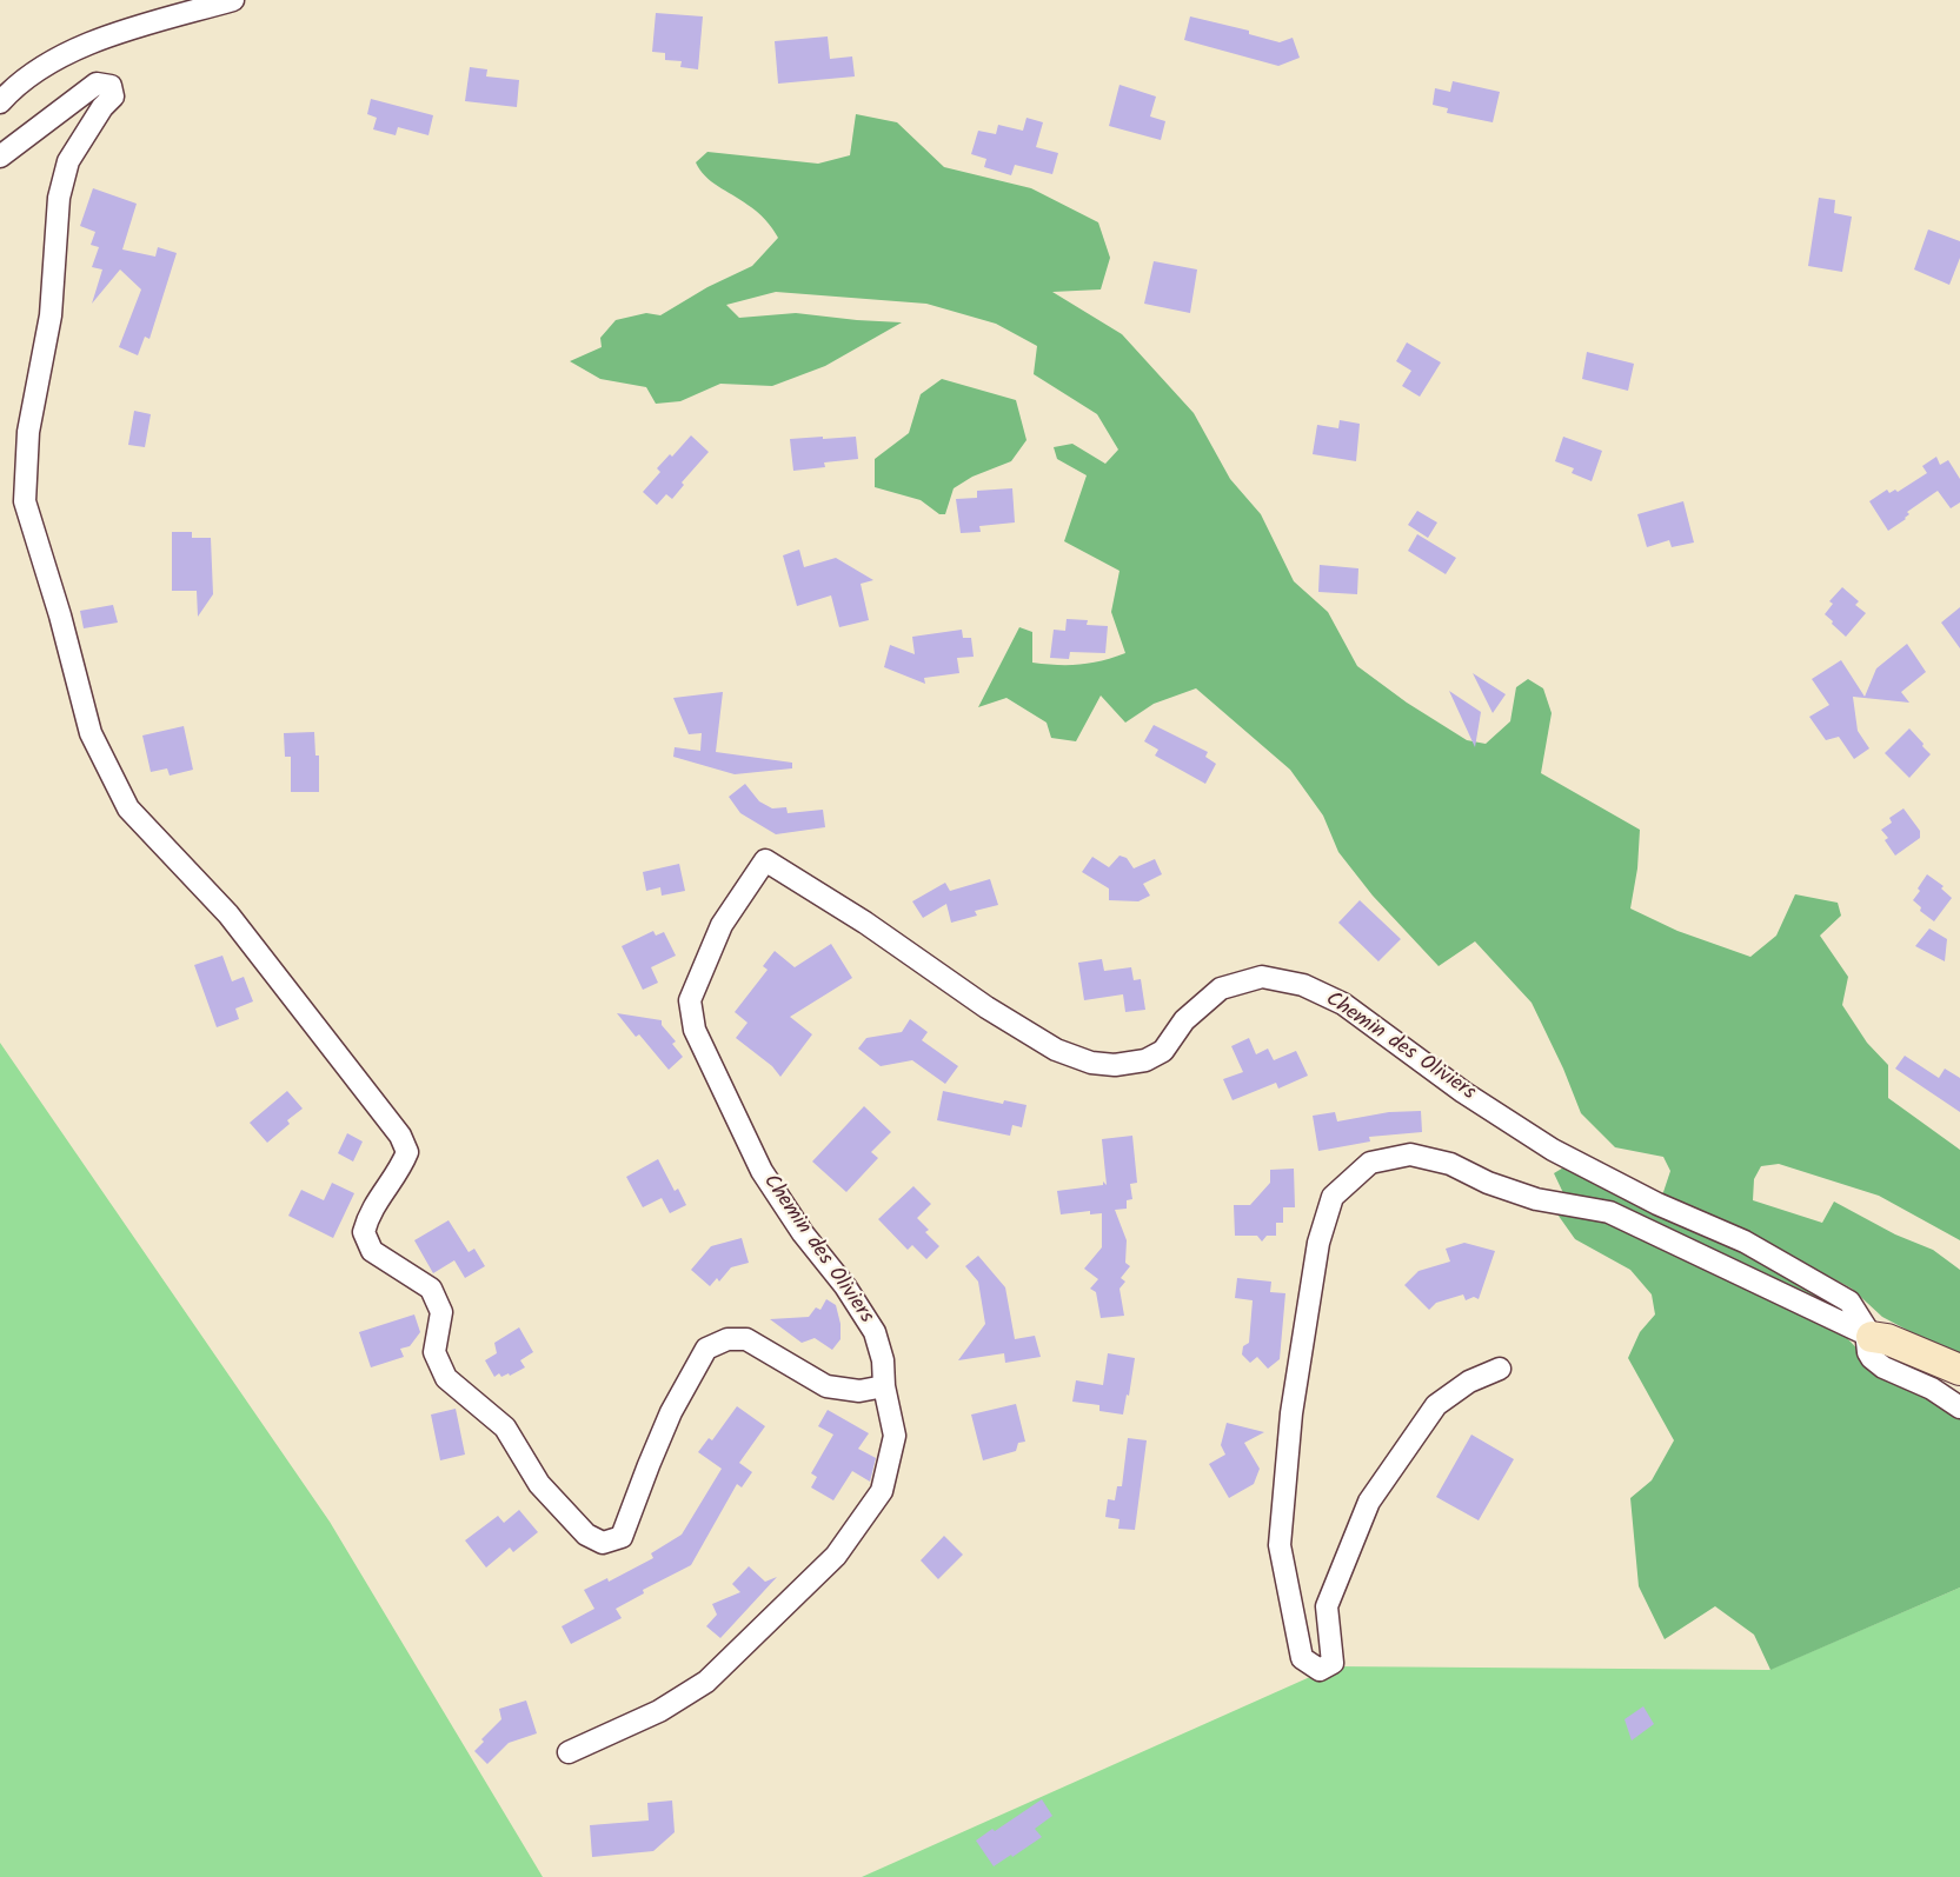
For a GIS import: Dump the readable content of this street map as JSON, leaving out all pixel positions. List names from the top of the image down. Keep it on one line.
{"streets":{"street":["Chemin des Oliviers"]}}
